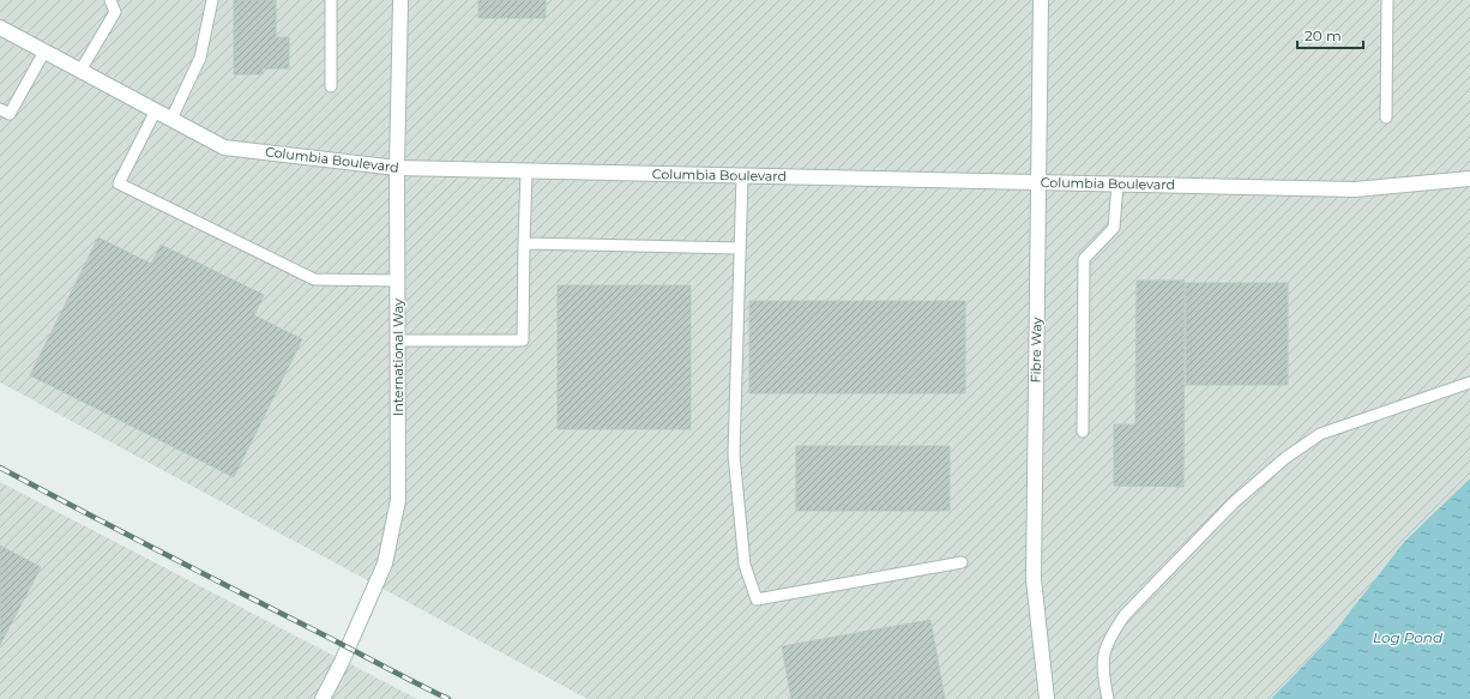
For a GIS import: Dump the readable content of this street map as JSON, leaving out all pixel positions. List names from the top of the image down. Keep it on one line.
{"streets":{"street":["Columbia Boulevard","Fibre Way","International Way"]},"crossings":[["Columbia Boulevard","Fibre Way"],["Columbia Boulevard","International Way"]],"water":["Log Pond"],"scale_bar":"20 m"}
